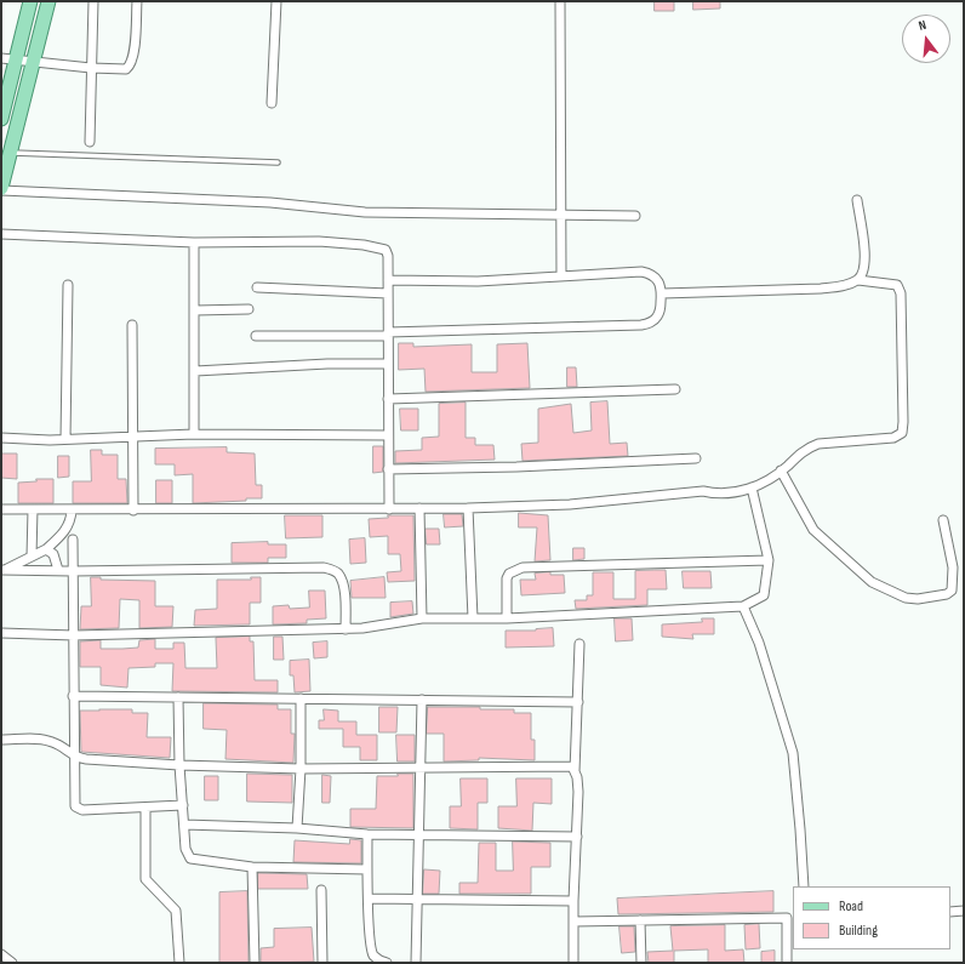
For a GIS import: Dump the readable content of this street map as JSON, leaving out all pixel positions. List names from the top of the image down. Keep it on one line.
{"legend":["Road","Building"],"north":"top"}
